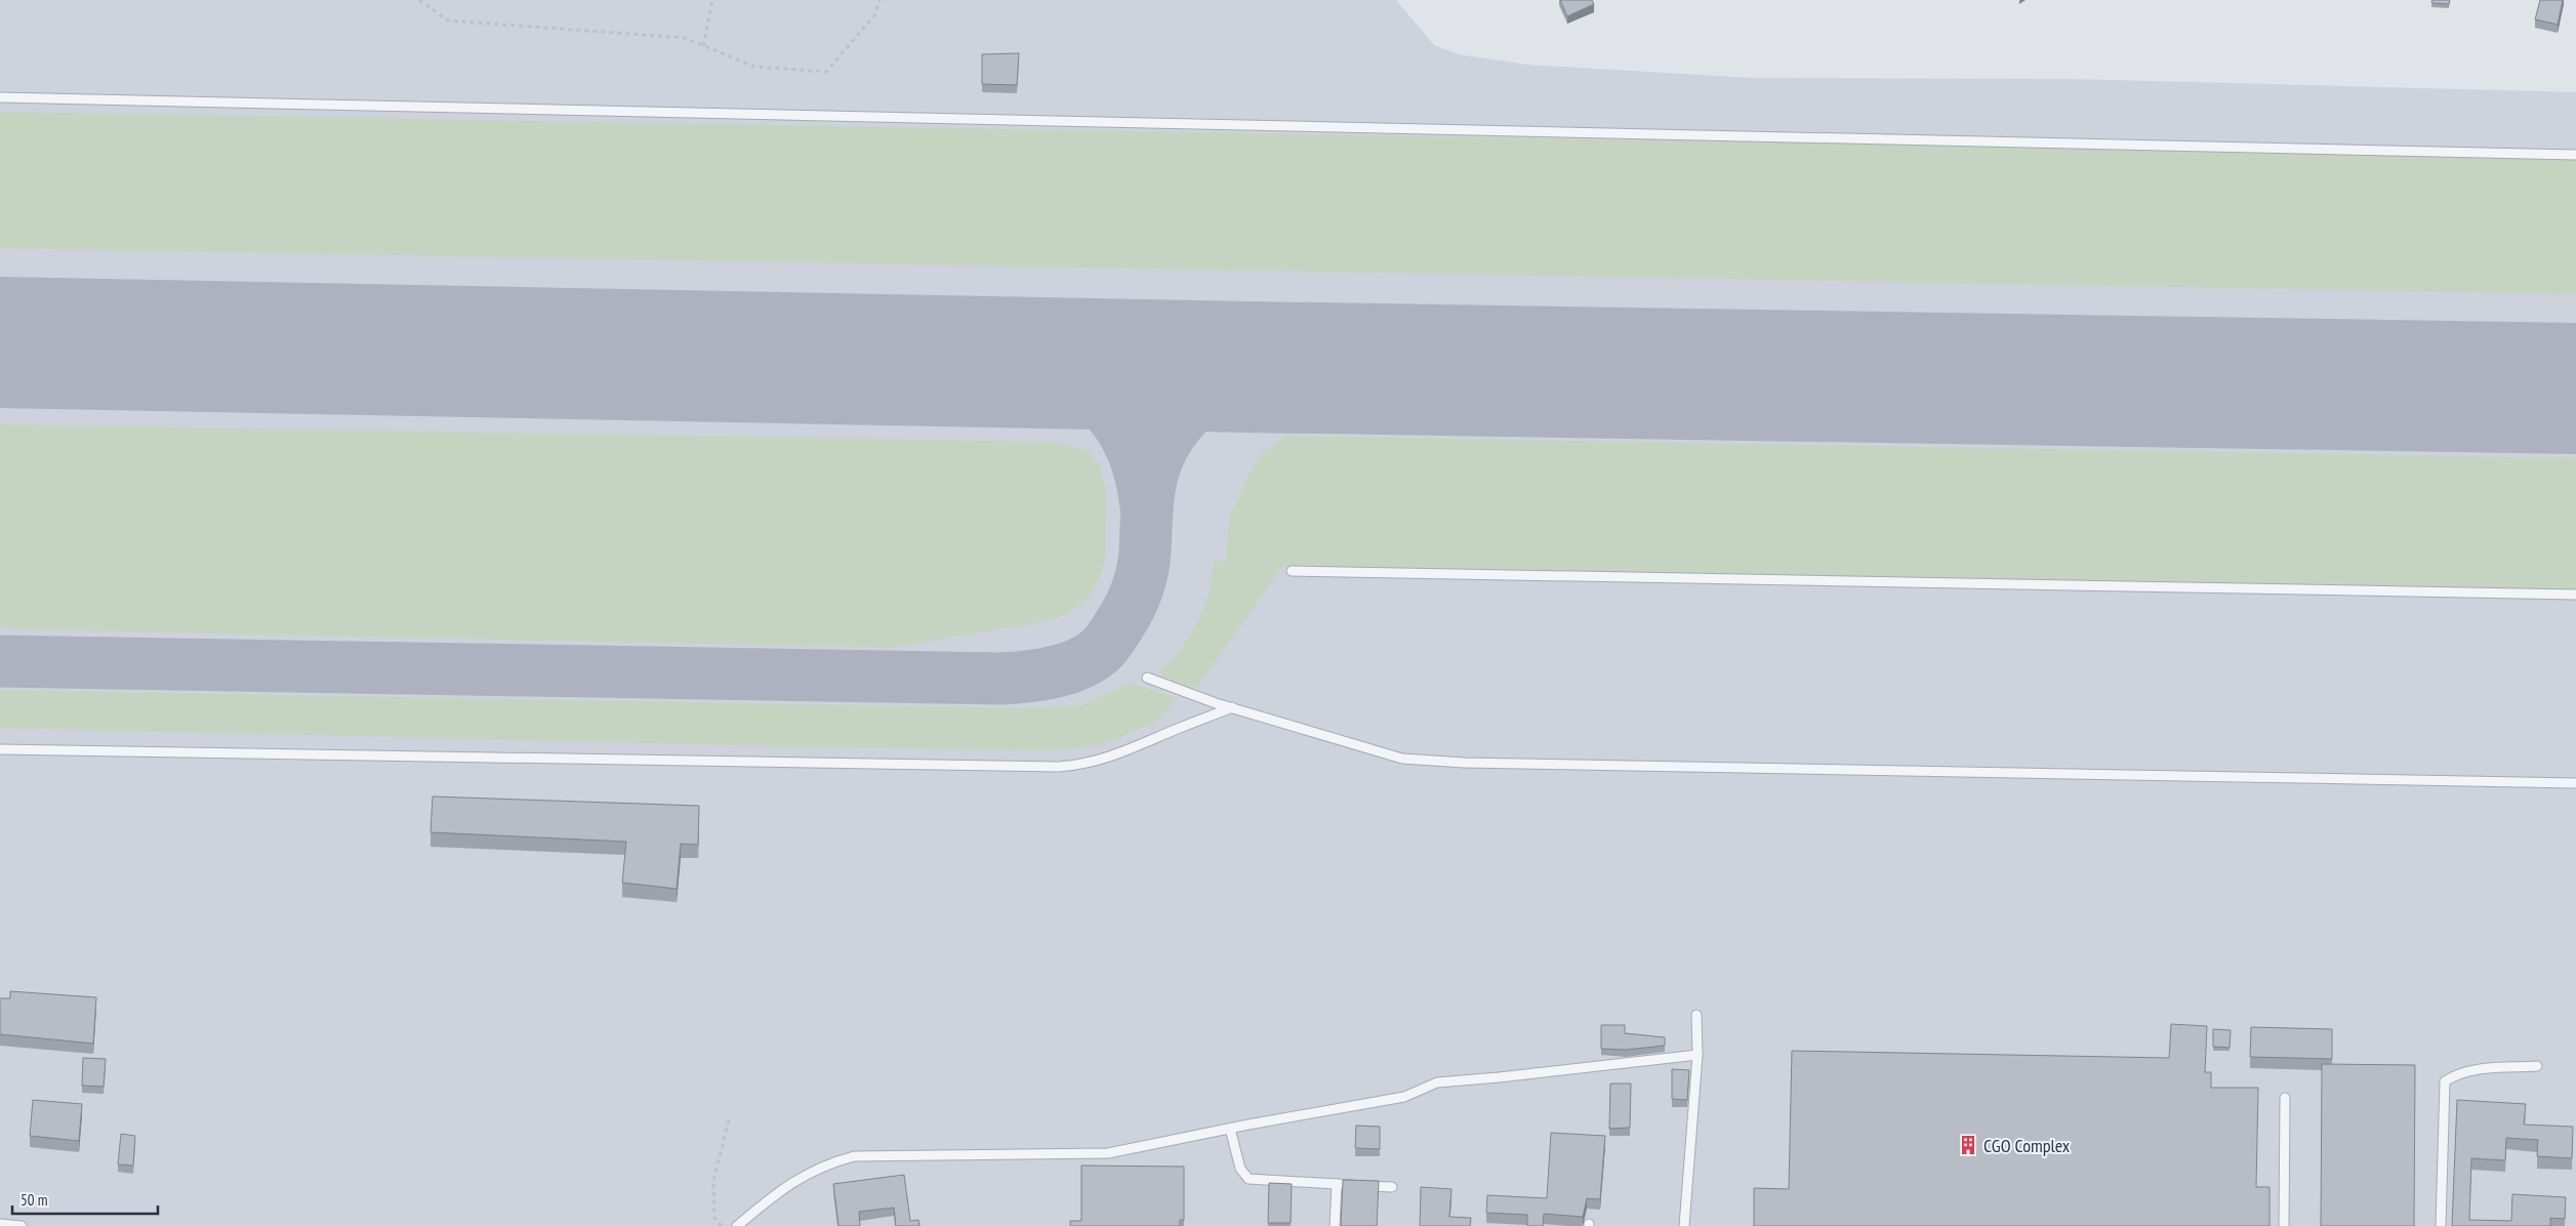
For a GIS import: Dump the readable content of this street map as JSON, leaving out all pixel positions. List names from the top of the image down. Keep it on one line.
{"places":{"building":["CGO Complex"]},"scale_bar":"50 m"}
